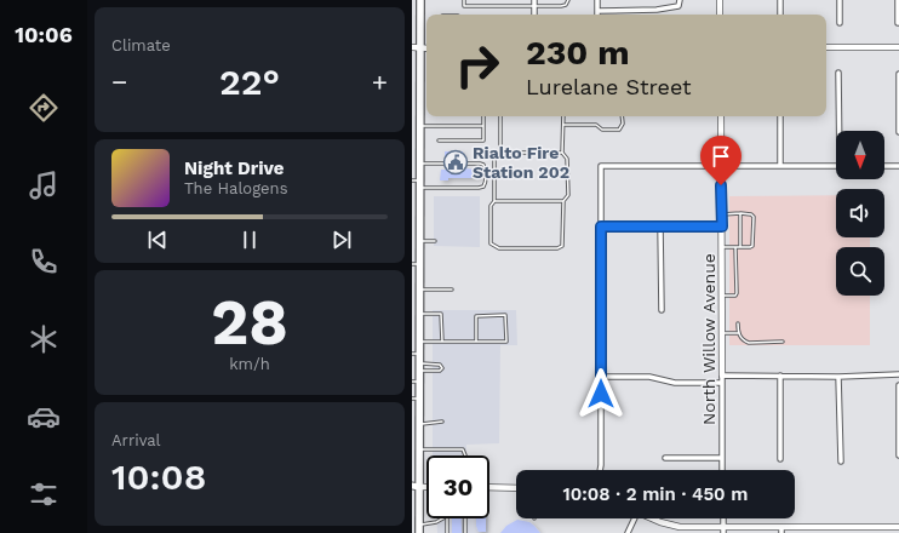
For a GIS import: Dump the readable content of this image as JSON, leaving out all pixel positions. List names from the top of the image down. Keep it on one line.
{"streets":{"street":["North Willow Avenue"]},"places":{"public building":["Rialto Fire Station 202"]},"north":"bottom","page":{"tabs":"10:06","tile":["Climate",["28","km/h"],["Arrival","10:08"]],"turn":["230 m","Lurelane Street"],"heat":["−","22°","+"],"song":["Night Drive","The Halogens"],"limit":"30","trip":"10:08 · 2 min · 450 m"}}
